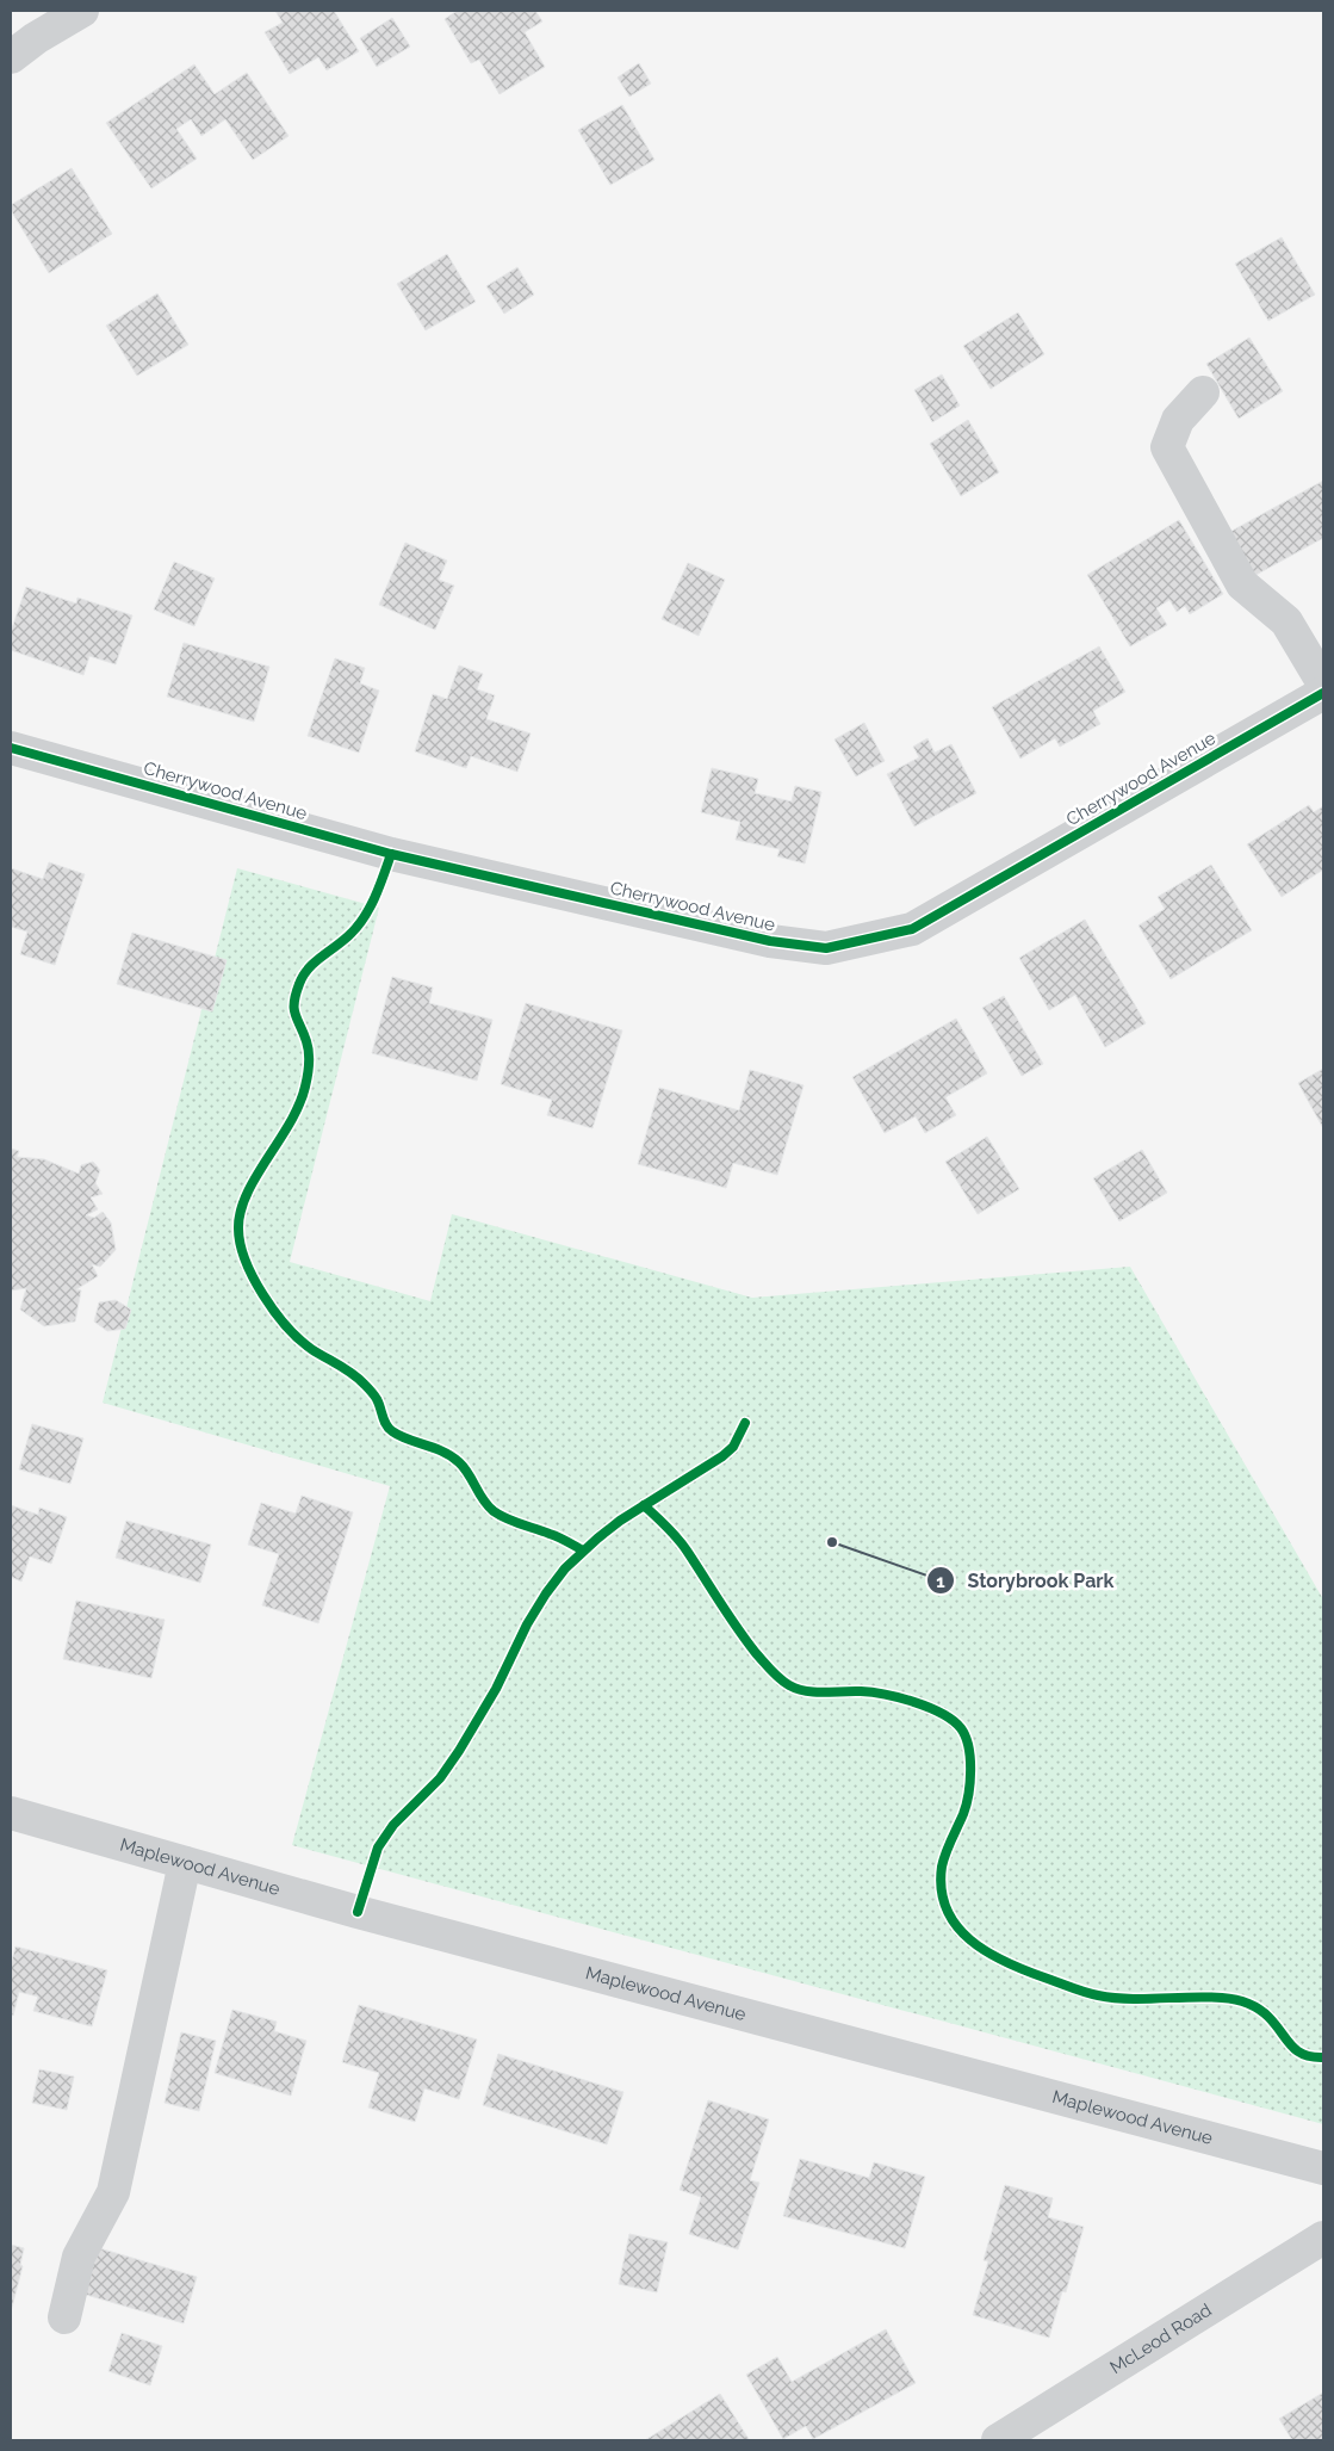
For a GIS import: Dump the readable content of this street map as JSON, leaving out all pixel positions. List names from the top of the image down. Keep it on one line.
{"streets":{"street":["Cherrywood Avenue","Maplewood Avenue","McLeod Road"]},"places":["Storybrook Park"]}
